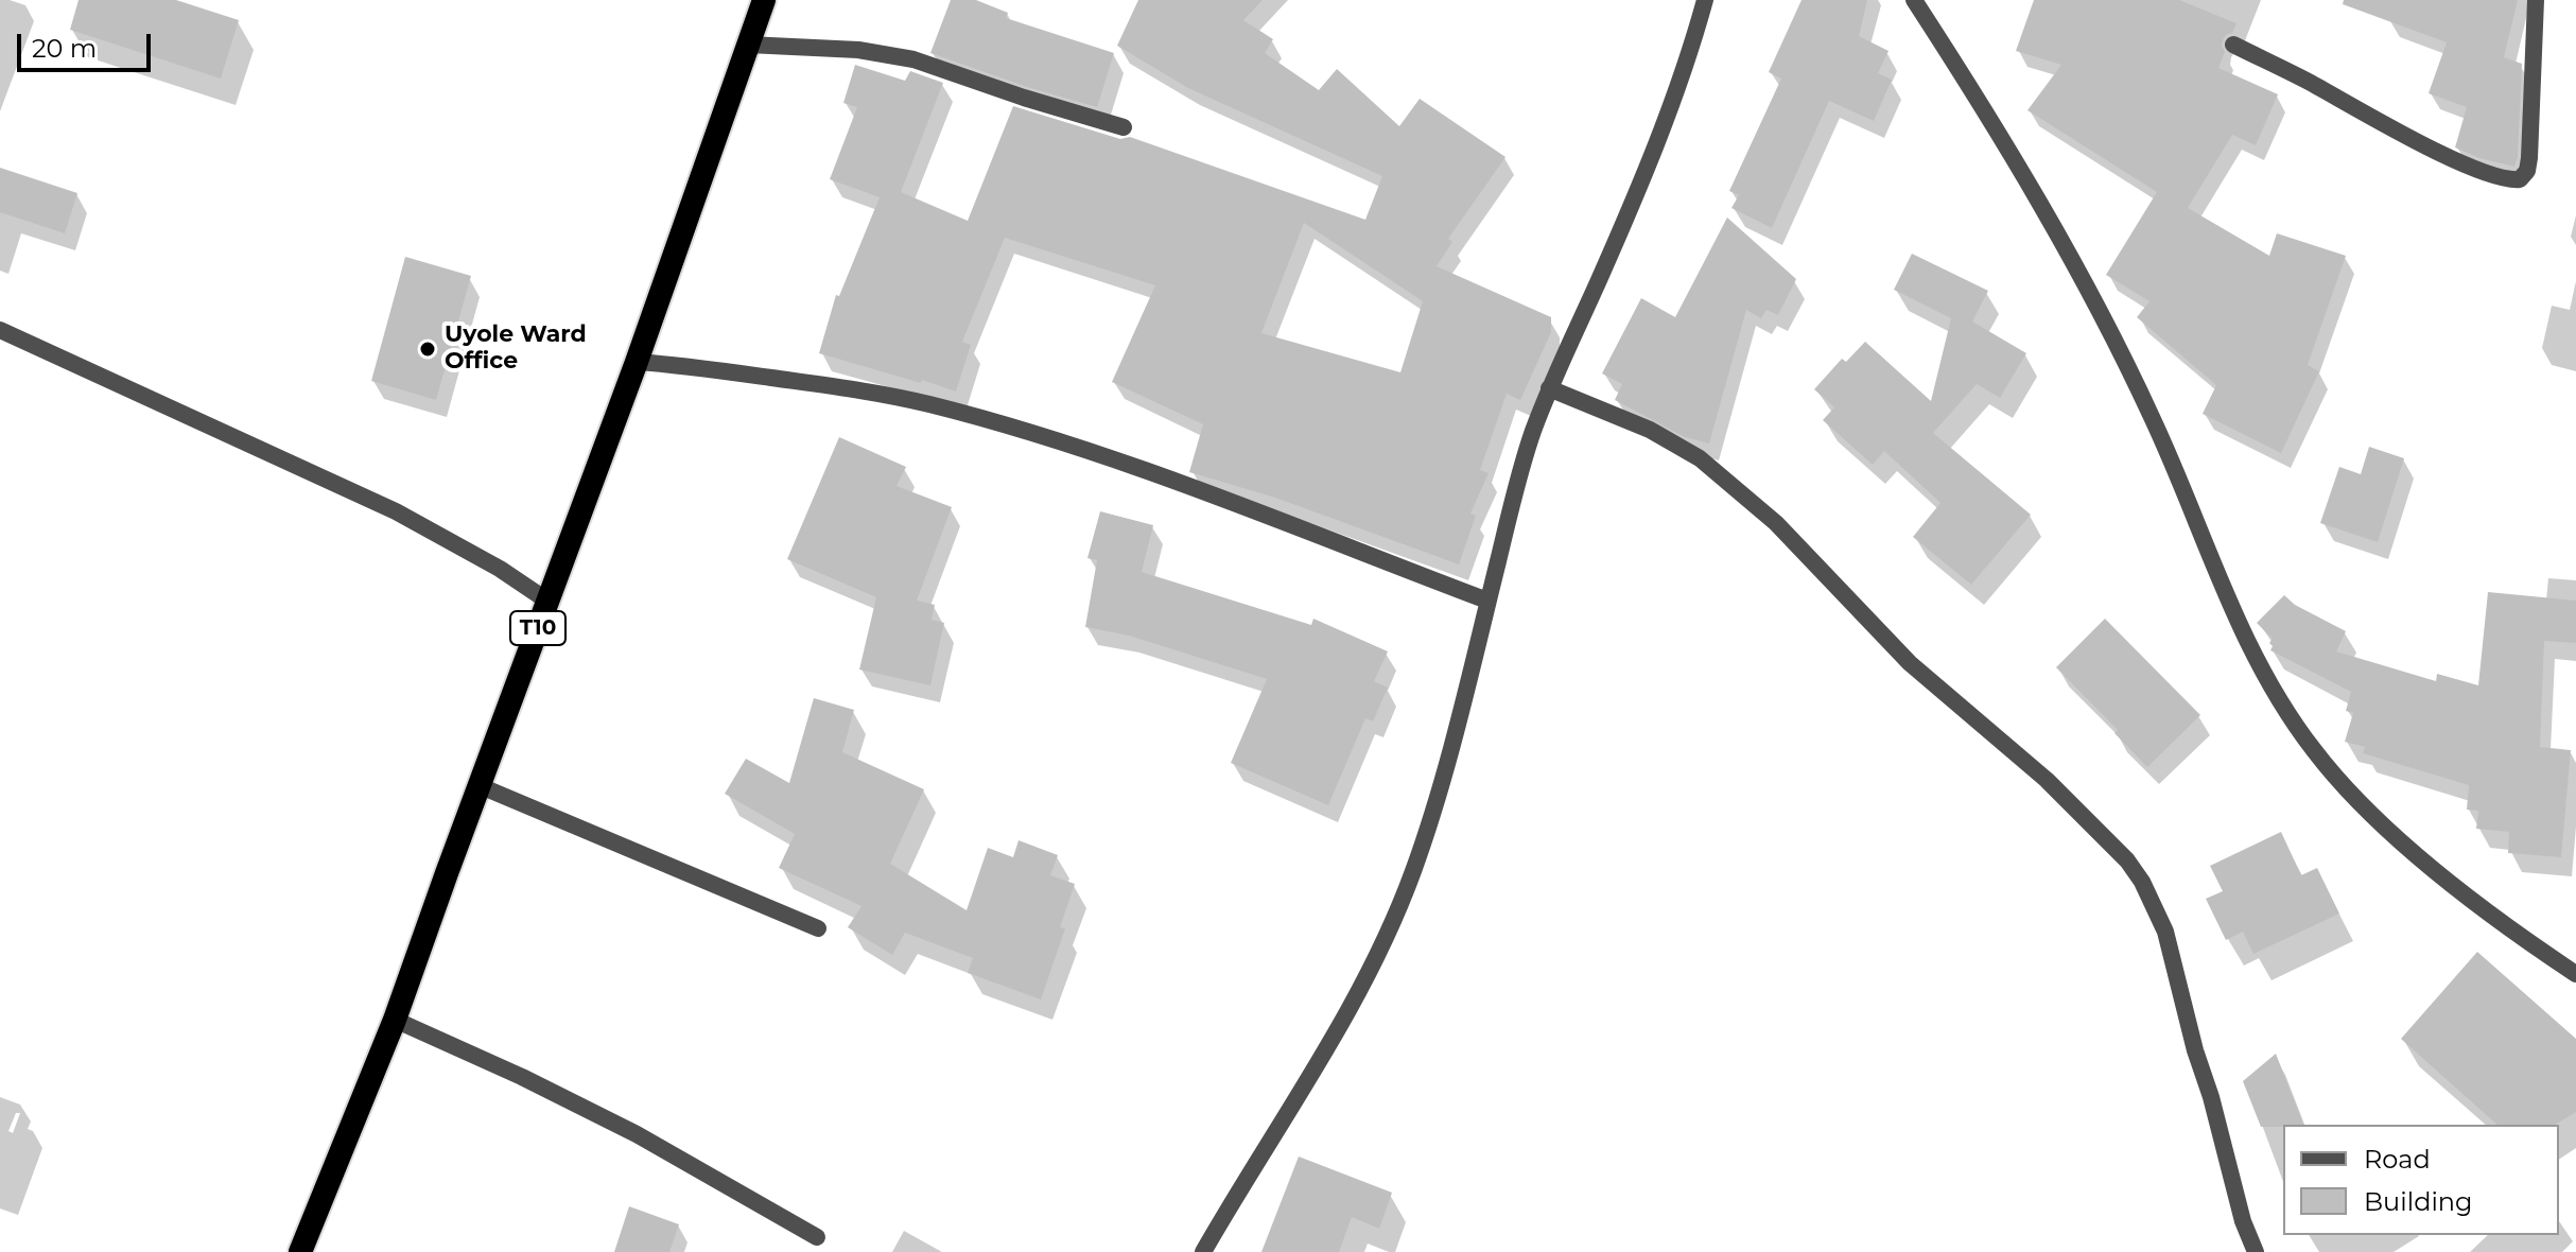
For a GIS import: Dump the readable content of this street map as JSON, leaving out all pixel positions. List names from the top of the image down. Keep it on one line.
{"streets":{"highway":["T10"]},"places":["Uyole Ward Office"],"legend":["Road","Building"],"scale_bar":"20 m"}
